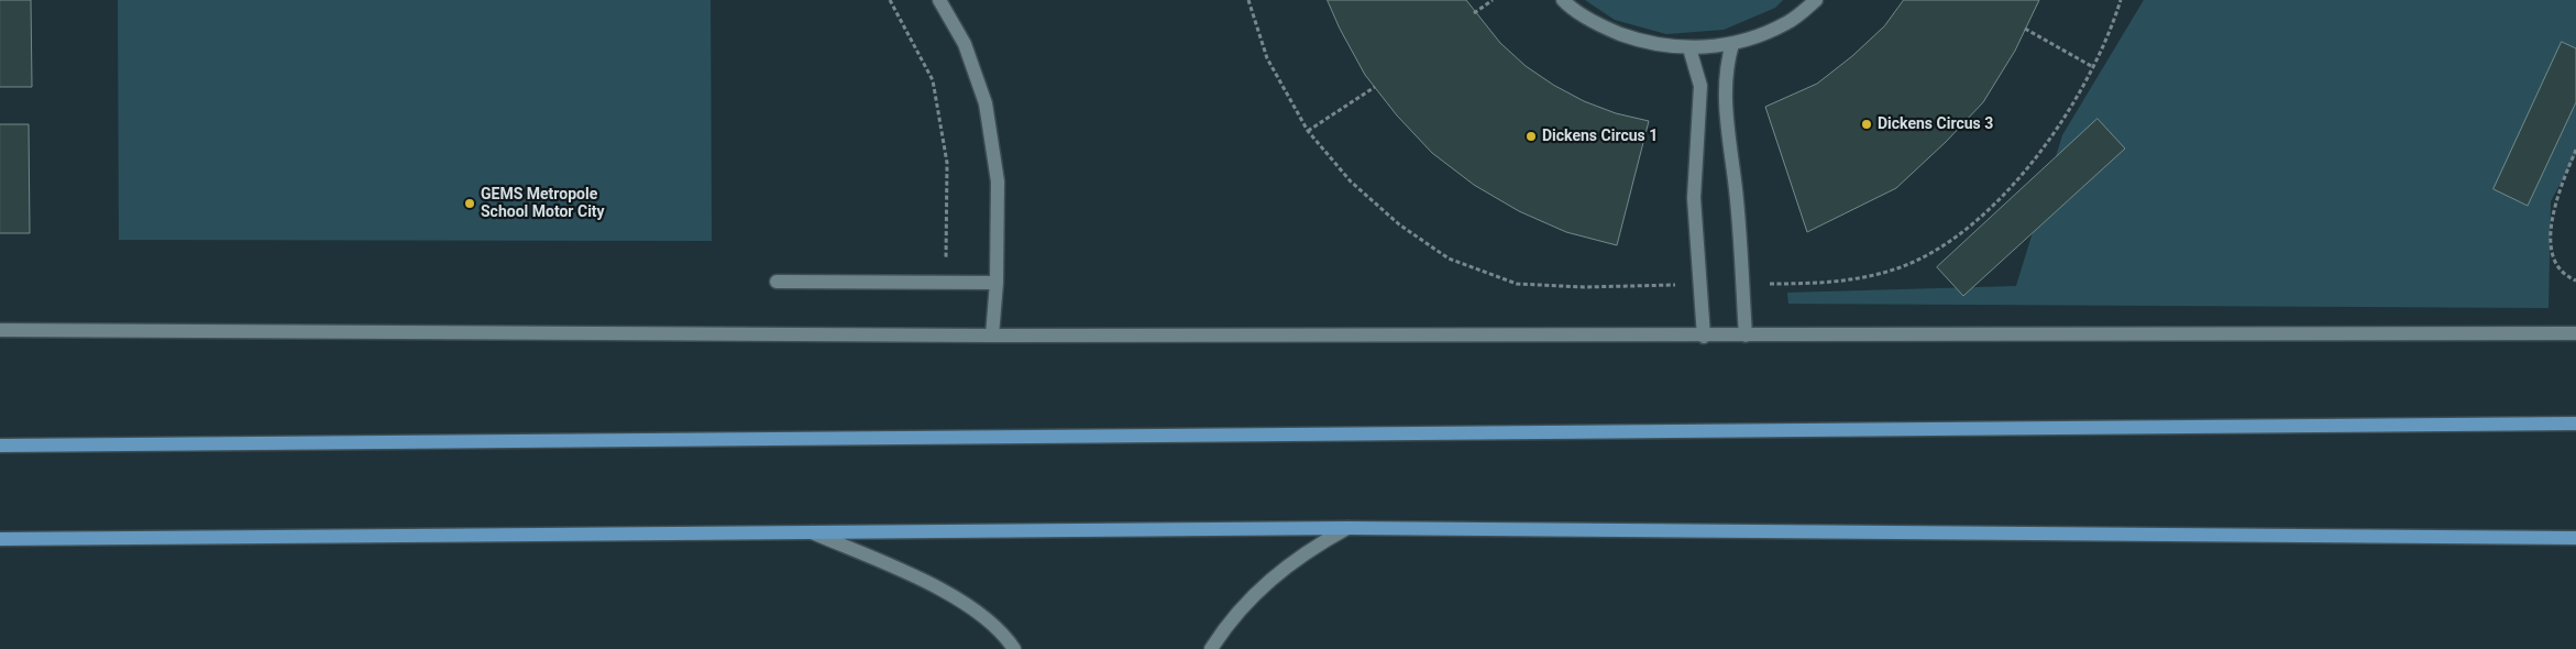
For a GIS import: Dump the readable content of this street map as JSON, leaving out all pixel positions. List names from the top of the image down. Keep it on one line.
{"places":["Dickens Circus 3","Dickens Circus 1","GEMS Metropole School Motor City"]}
